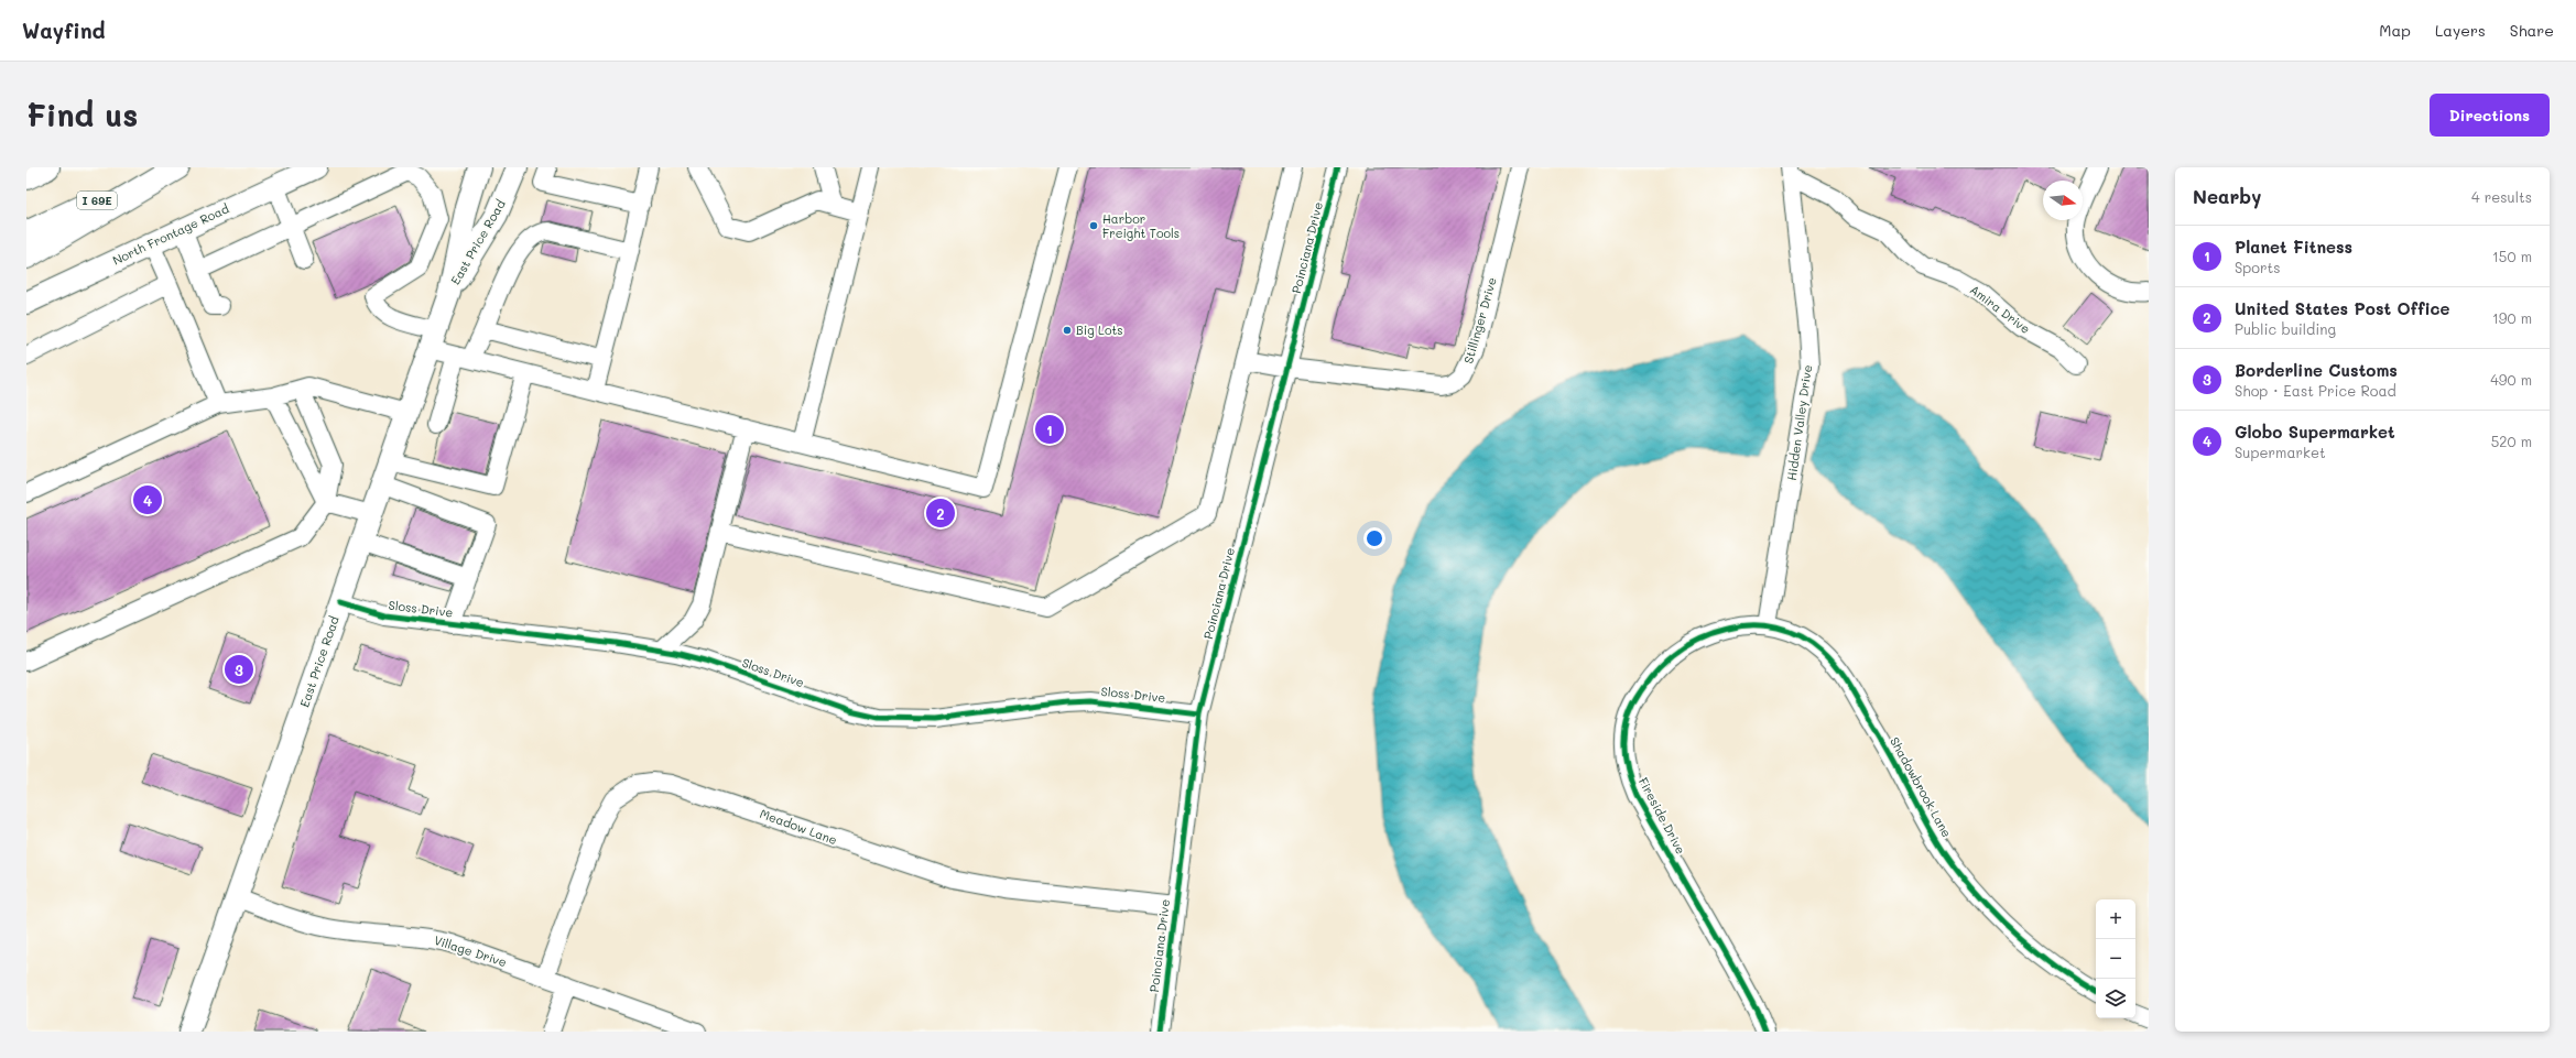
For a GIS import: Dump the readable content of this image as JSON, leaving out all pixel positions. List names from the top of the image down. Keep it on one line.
{"streets":{"highway":["I 69E"],"main road":["North Frontage Road","East Price Road"],"street":["Poinciana Drive","Amira Drive","Stillinger Drive","Hidden Valley Drive","Sloss Drive","Shadowbrook Lane","Fireside Drive","Meadow Lane","Village Drive"]},"crossings":[["East Price Road","Sloss Drive"],["East Price Road","Village Drive"],["Poinciana Drive","Stillinger Drive"],["Poinciana Drive","Sloss Drive"],["Poinciana Drive","Meadow Lane"],["Amira Drive","Hidden Valley Drive"],["Hidden Valley Drive","Shadowbrook Lane"],["Hidden Valley Drive","Fireside Drive"],["Shadowbrook Lane","Fireside Drive"],["Meadow Lane","Village Drive"]],"places":["Harbor Freight Tools","Big Lots"],"north":"right","page":{"header":"Wayfind","nav":["Map","Layers","Share"],"buttons":"Directions","title":"Find us","heading":["Nearby","4 results"],"list":[{"mark":"1","name":"Planet Fitness","note":"Sports","value":"150 m"},{"mark":"2","name":"United States Post Office","note":"Public building","value":"190 m"},{"mark":"3","name":"Borderline Customs","note":"Shop · East Price Road","value":"490 m"},{"mark":"4","name":"Globo Supermarket","note":"Supermarket","value":"520 m"}],"pins":["1","4","2","3"],"map_buttons":["+","−"]}}
